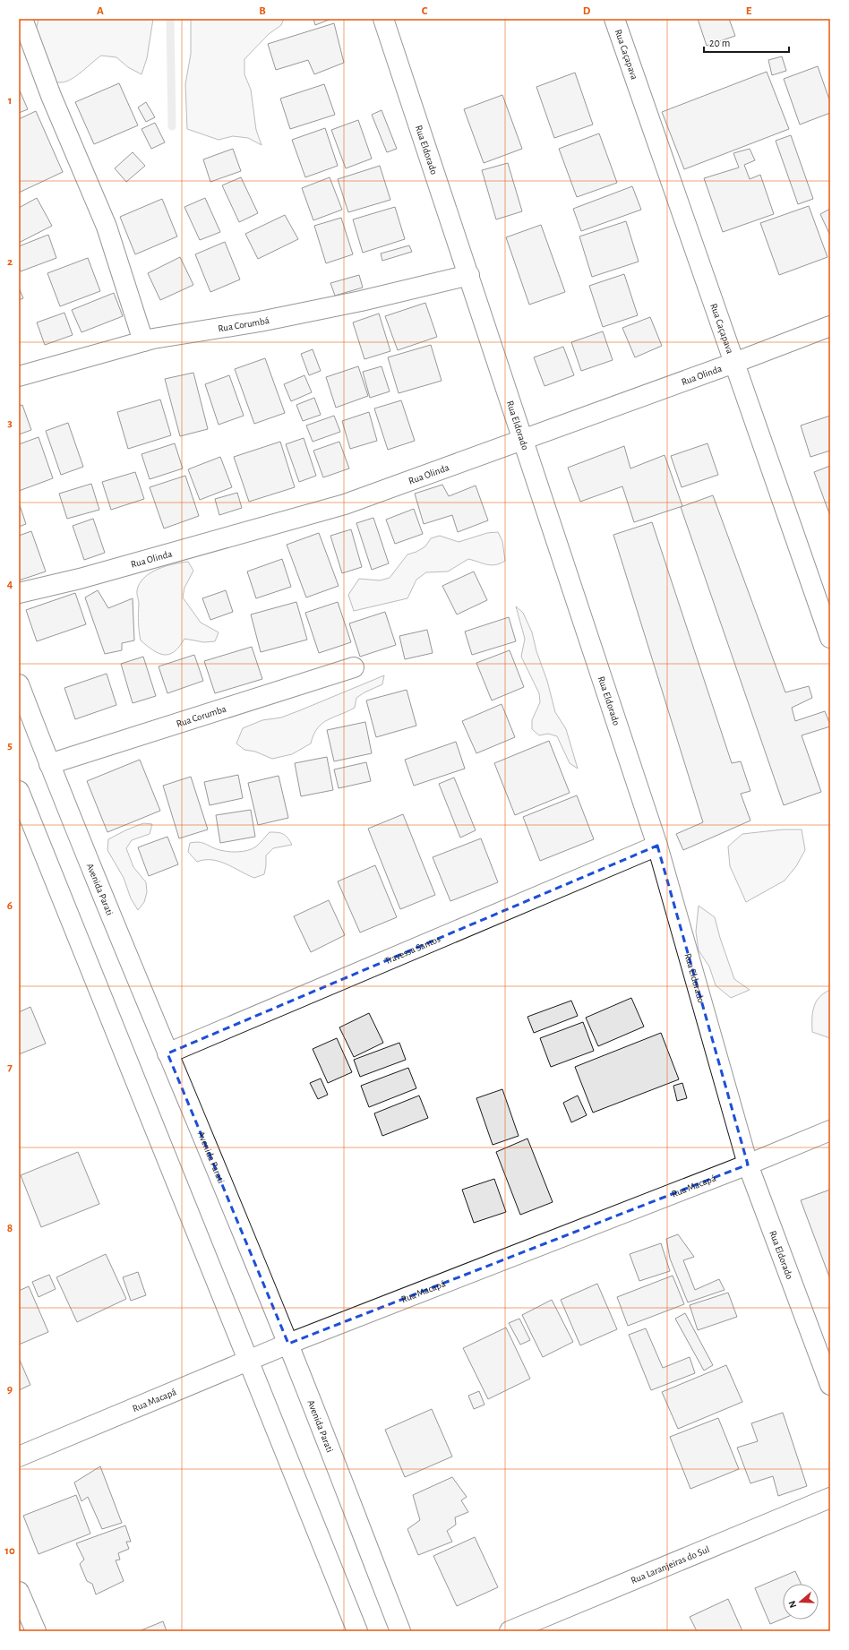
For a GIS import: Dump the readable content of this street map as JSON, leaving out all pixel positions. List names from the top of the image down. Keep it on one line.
{"streets":{"street":["Rua Caçapava","Rua Eldorado","Rua Corumbá","Rua Olinda","Rua Corumba","Avenida Parati","Travessa Santos","Rua Macapá","Rua Laranjeiras do Sul"]},"crossings":[["Rua Caçapava","Rua Olinda"],["Rua Eldorado","Rua Corumbá"],["Rua Eldorado","Rua Olinda"],["Rua Eldorado","Travessa Santos"],["Rua Eldorado","Rua Macapá"],["Rua Corumba","Avenida Parati"],["Avenida Parati","Travessa Santos"],["Avenida Parati","Rua Macapá"]],"scale_bar":"20 m","north":"left","grid":{"columns":["A","B","C","D","E"],"rows":["1","2","3","4","5","6","7","8","9","10"]}}
